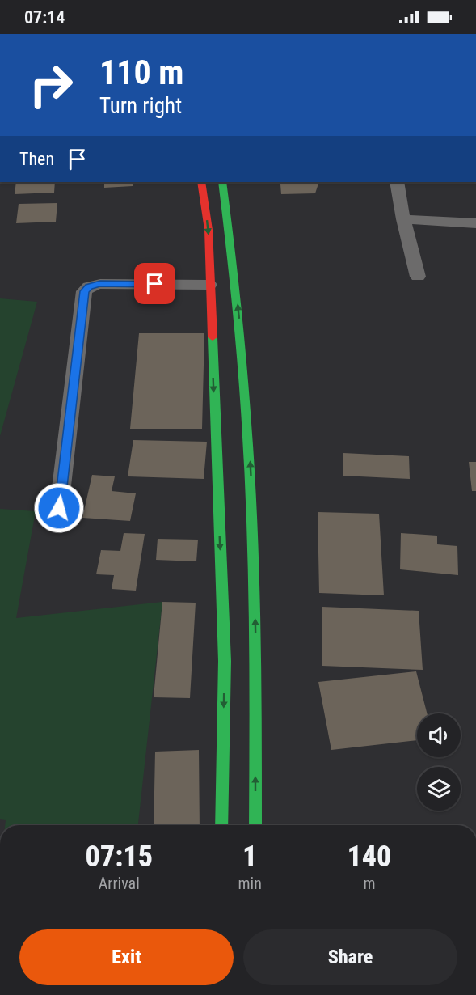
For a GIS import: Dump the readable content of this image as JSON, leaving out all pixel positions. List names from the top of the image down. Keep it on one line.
{"page":{"status":"07:14","turn":["110 m","Turn right"],"then":"Then","eta":["07:15","Arrival","1","min","140","m"],"buttons":["Exit","Share"]}}
